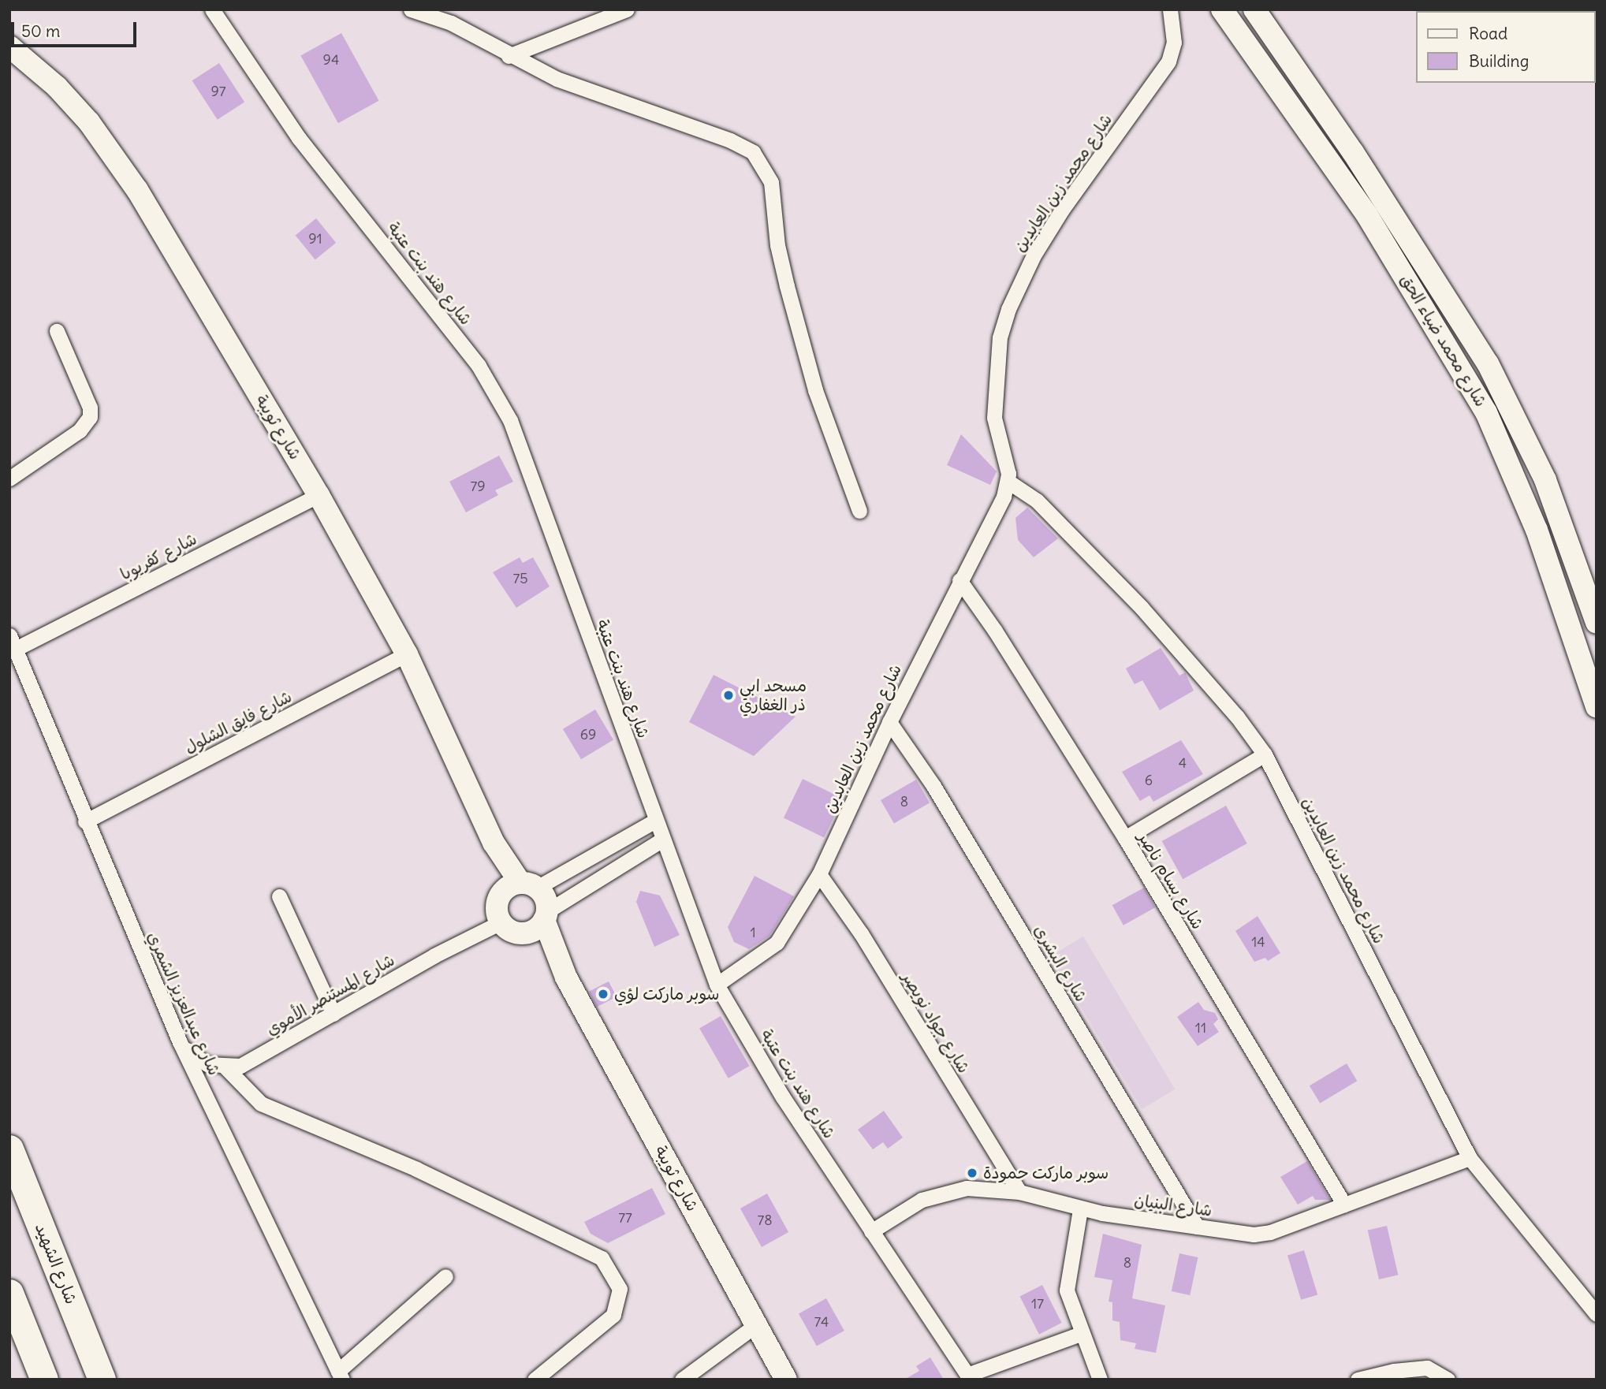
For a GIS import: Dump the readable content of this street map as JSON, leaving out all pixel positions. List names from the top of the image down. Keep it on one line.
{"streets":{"highway":["شارع الشهيد"],"street":["شارع محمد زين العابدين","شارع هند بنت عتبة","شارع محمد ضياء الحق","شارع ثويبة","شارع كفريوبا","شارع فايق الشلول","شارع بسام ناصر","شارع البشرى","شارع المستنصر الأموي","شارع عبدالعزيز الشمري","شارع جواد نويصر","شارع البنيان"]},"crossings":[["شارع محمد زين العابدين","شارع هند بنت عتبة"],["شارع محمد زين العابدين","شارع بسام ناصر"],["شارع محمد زين العابدين","شارع البشرى"],["شارع محمد زين العابدين","شارع جواد نويصر"],["شارع محمد زين العابدين","شارع البنيان"],["شارع هند بنت عتبة","شارع البنيان"],["شارع ثويبة","شارع كفريوبا"],["شارع ثويبة","شارع فايق الشلول"],["شارع ثويبة","شارع المستنصر الأموي"],["شارع كفريوبا","شارع عبدالعزيز الشمري"],["شارع فايق الشلول","شارع عبدالعزيز الشمري"],["شارع بسام ناصر","شارع البنيان"],["شارع البشرى","شارع البنيان"],["شارع جواد نويصر","شارع البنيان"]],"places":["مسحد ابي ذر الغفاري","سوبر ماركت لؤي","سوبر ماركت حمودة"],"house_numbers":["94","97","91","79","75","69","4","6","8","1","14","11","77","78","8","17","74"],"legend":["Road","Building"],"scale_bar":"50 m"}
